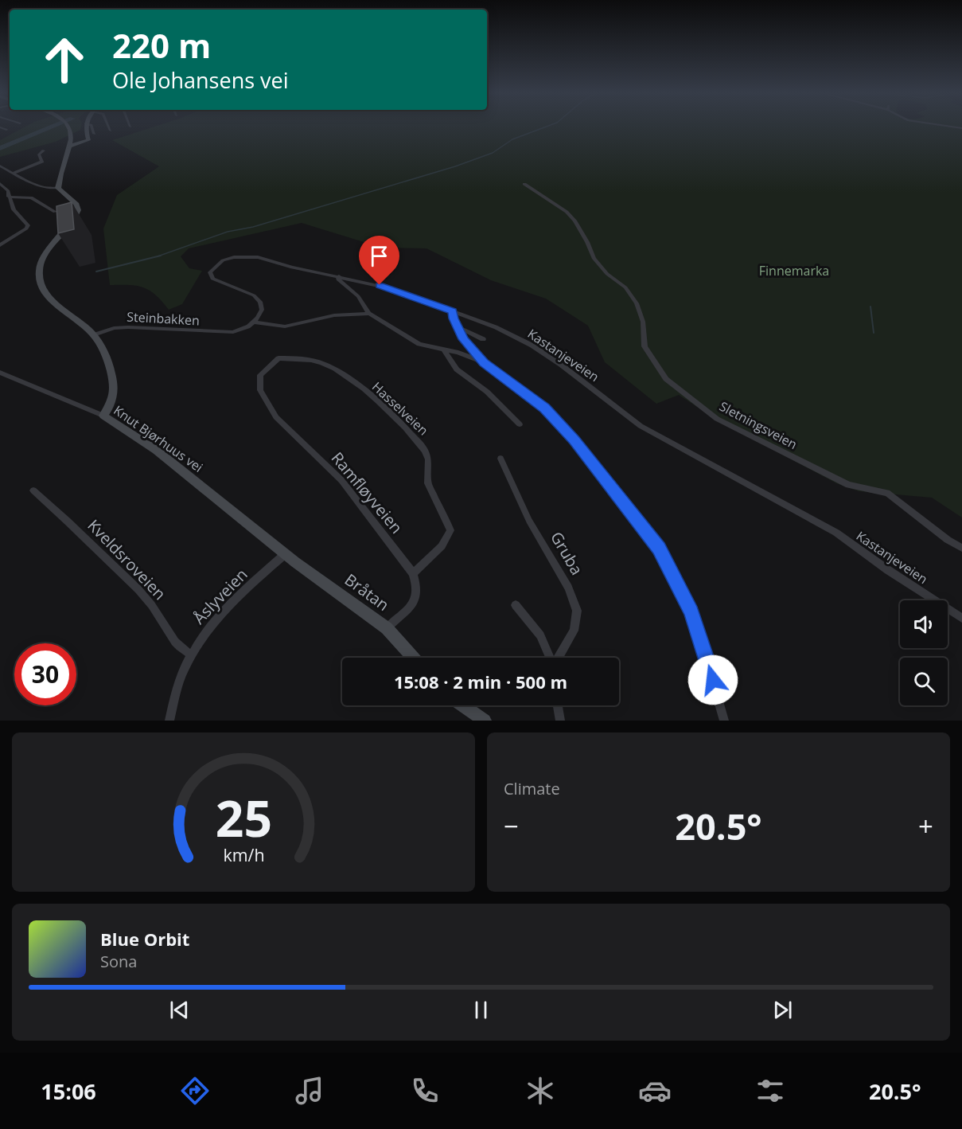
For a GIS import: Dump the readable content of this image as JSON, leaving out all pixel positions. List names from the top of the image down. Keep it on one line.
{"streets":{"main road":["Knut Bjørhuus vei","Bråtan"],"street":["Steinbakken","Kastanjeveien","Hasselveien","Sletningsveien","Ramfløyveien","Gruba","Kveldsroveien","Åslyveien"]},"crossings":[["Steinbakken","Kastanjeveien"],["Hasselveien","Ramfløyveien"],["Knut Bjørhuus vei","Bråtan"],["Knut Bjørhuus vei","Åslyveien"],["Kveldsroveien","Åslyveien"],["Bråtan","Åslyveien"]],"parks":["Finnemarka"],"page":{"turn":["220 m","Ole Johansens vei"],"limit":"30","trip":"15:08 · 2 min · 500 m","tile":"Climate","heat":["−","20.5°","+"],"song":["Blue Orbit","Sona"],"tabs":["15:06","20.5°"],"gauge":["25","km/h"]}}
